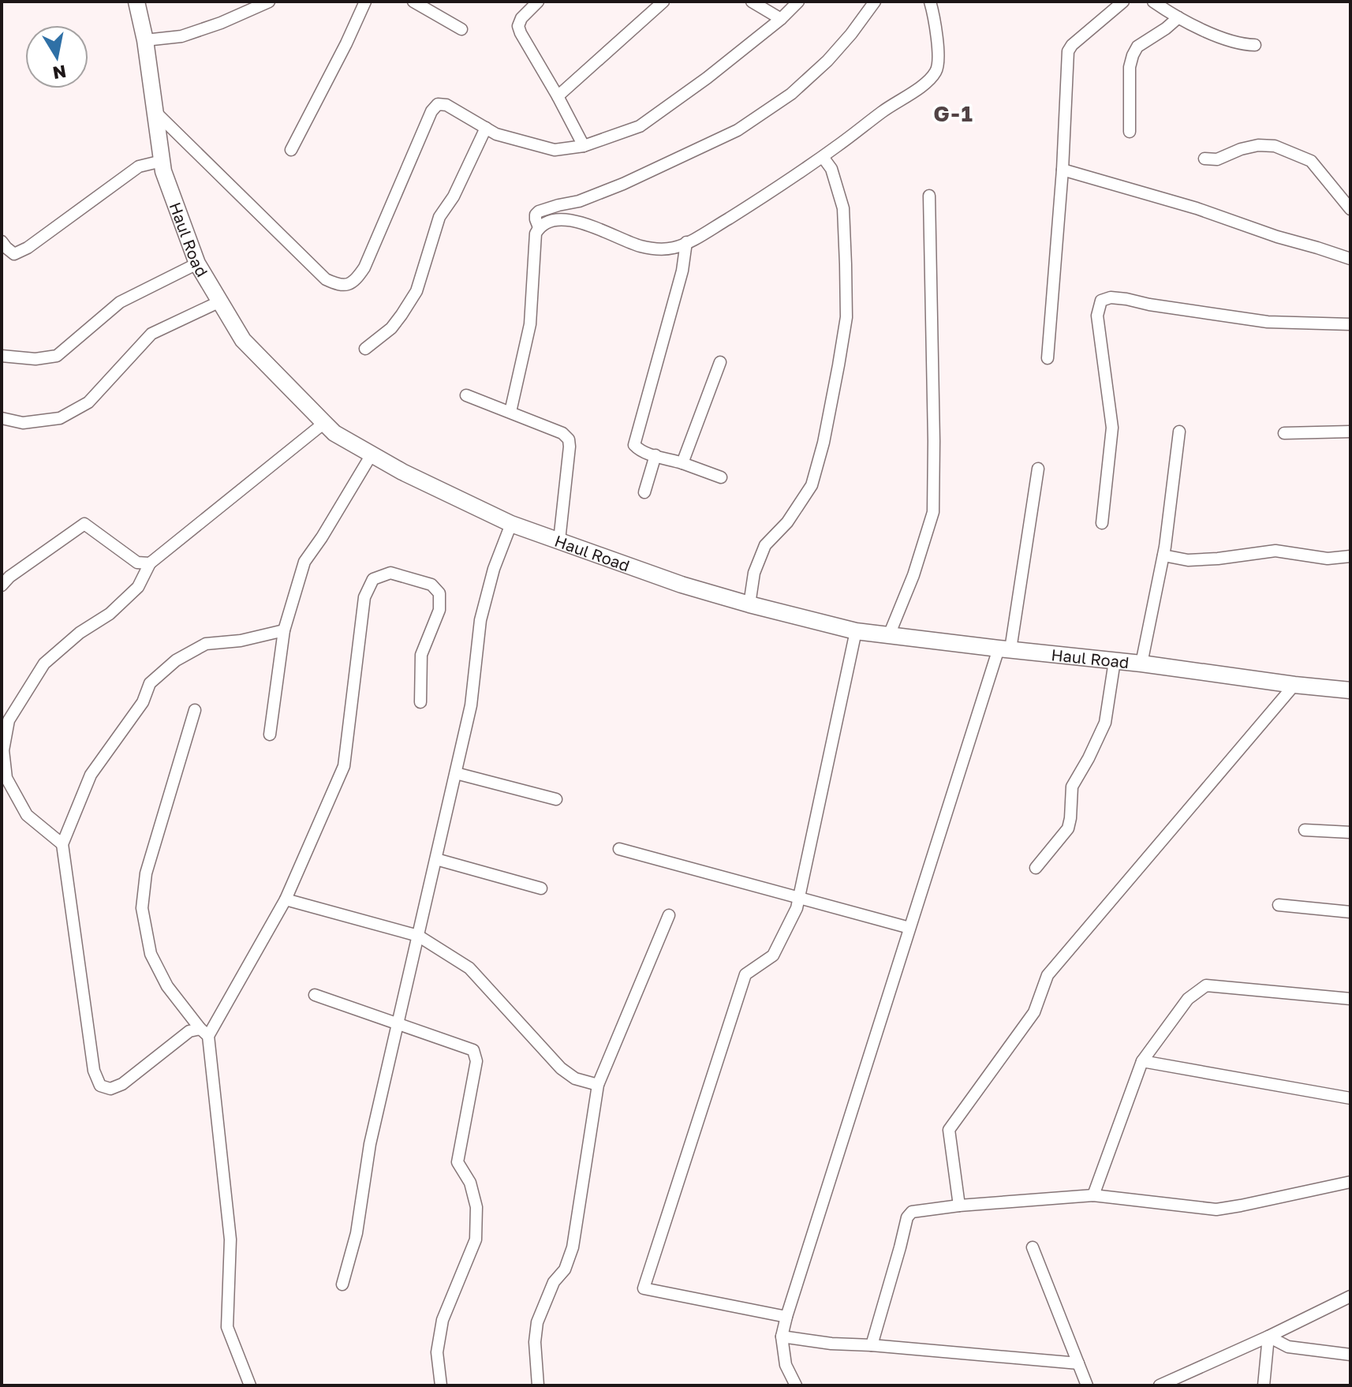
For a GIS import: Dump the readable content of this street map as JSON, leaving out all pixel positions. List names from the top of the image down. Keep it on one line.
{"streets":{"main road":["Haul Road"]},"districts":["G-1"],"north":"bottom"}
